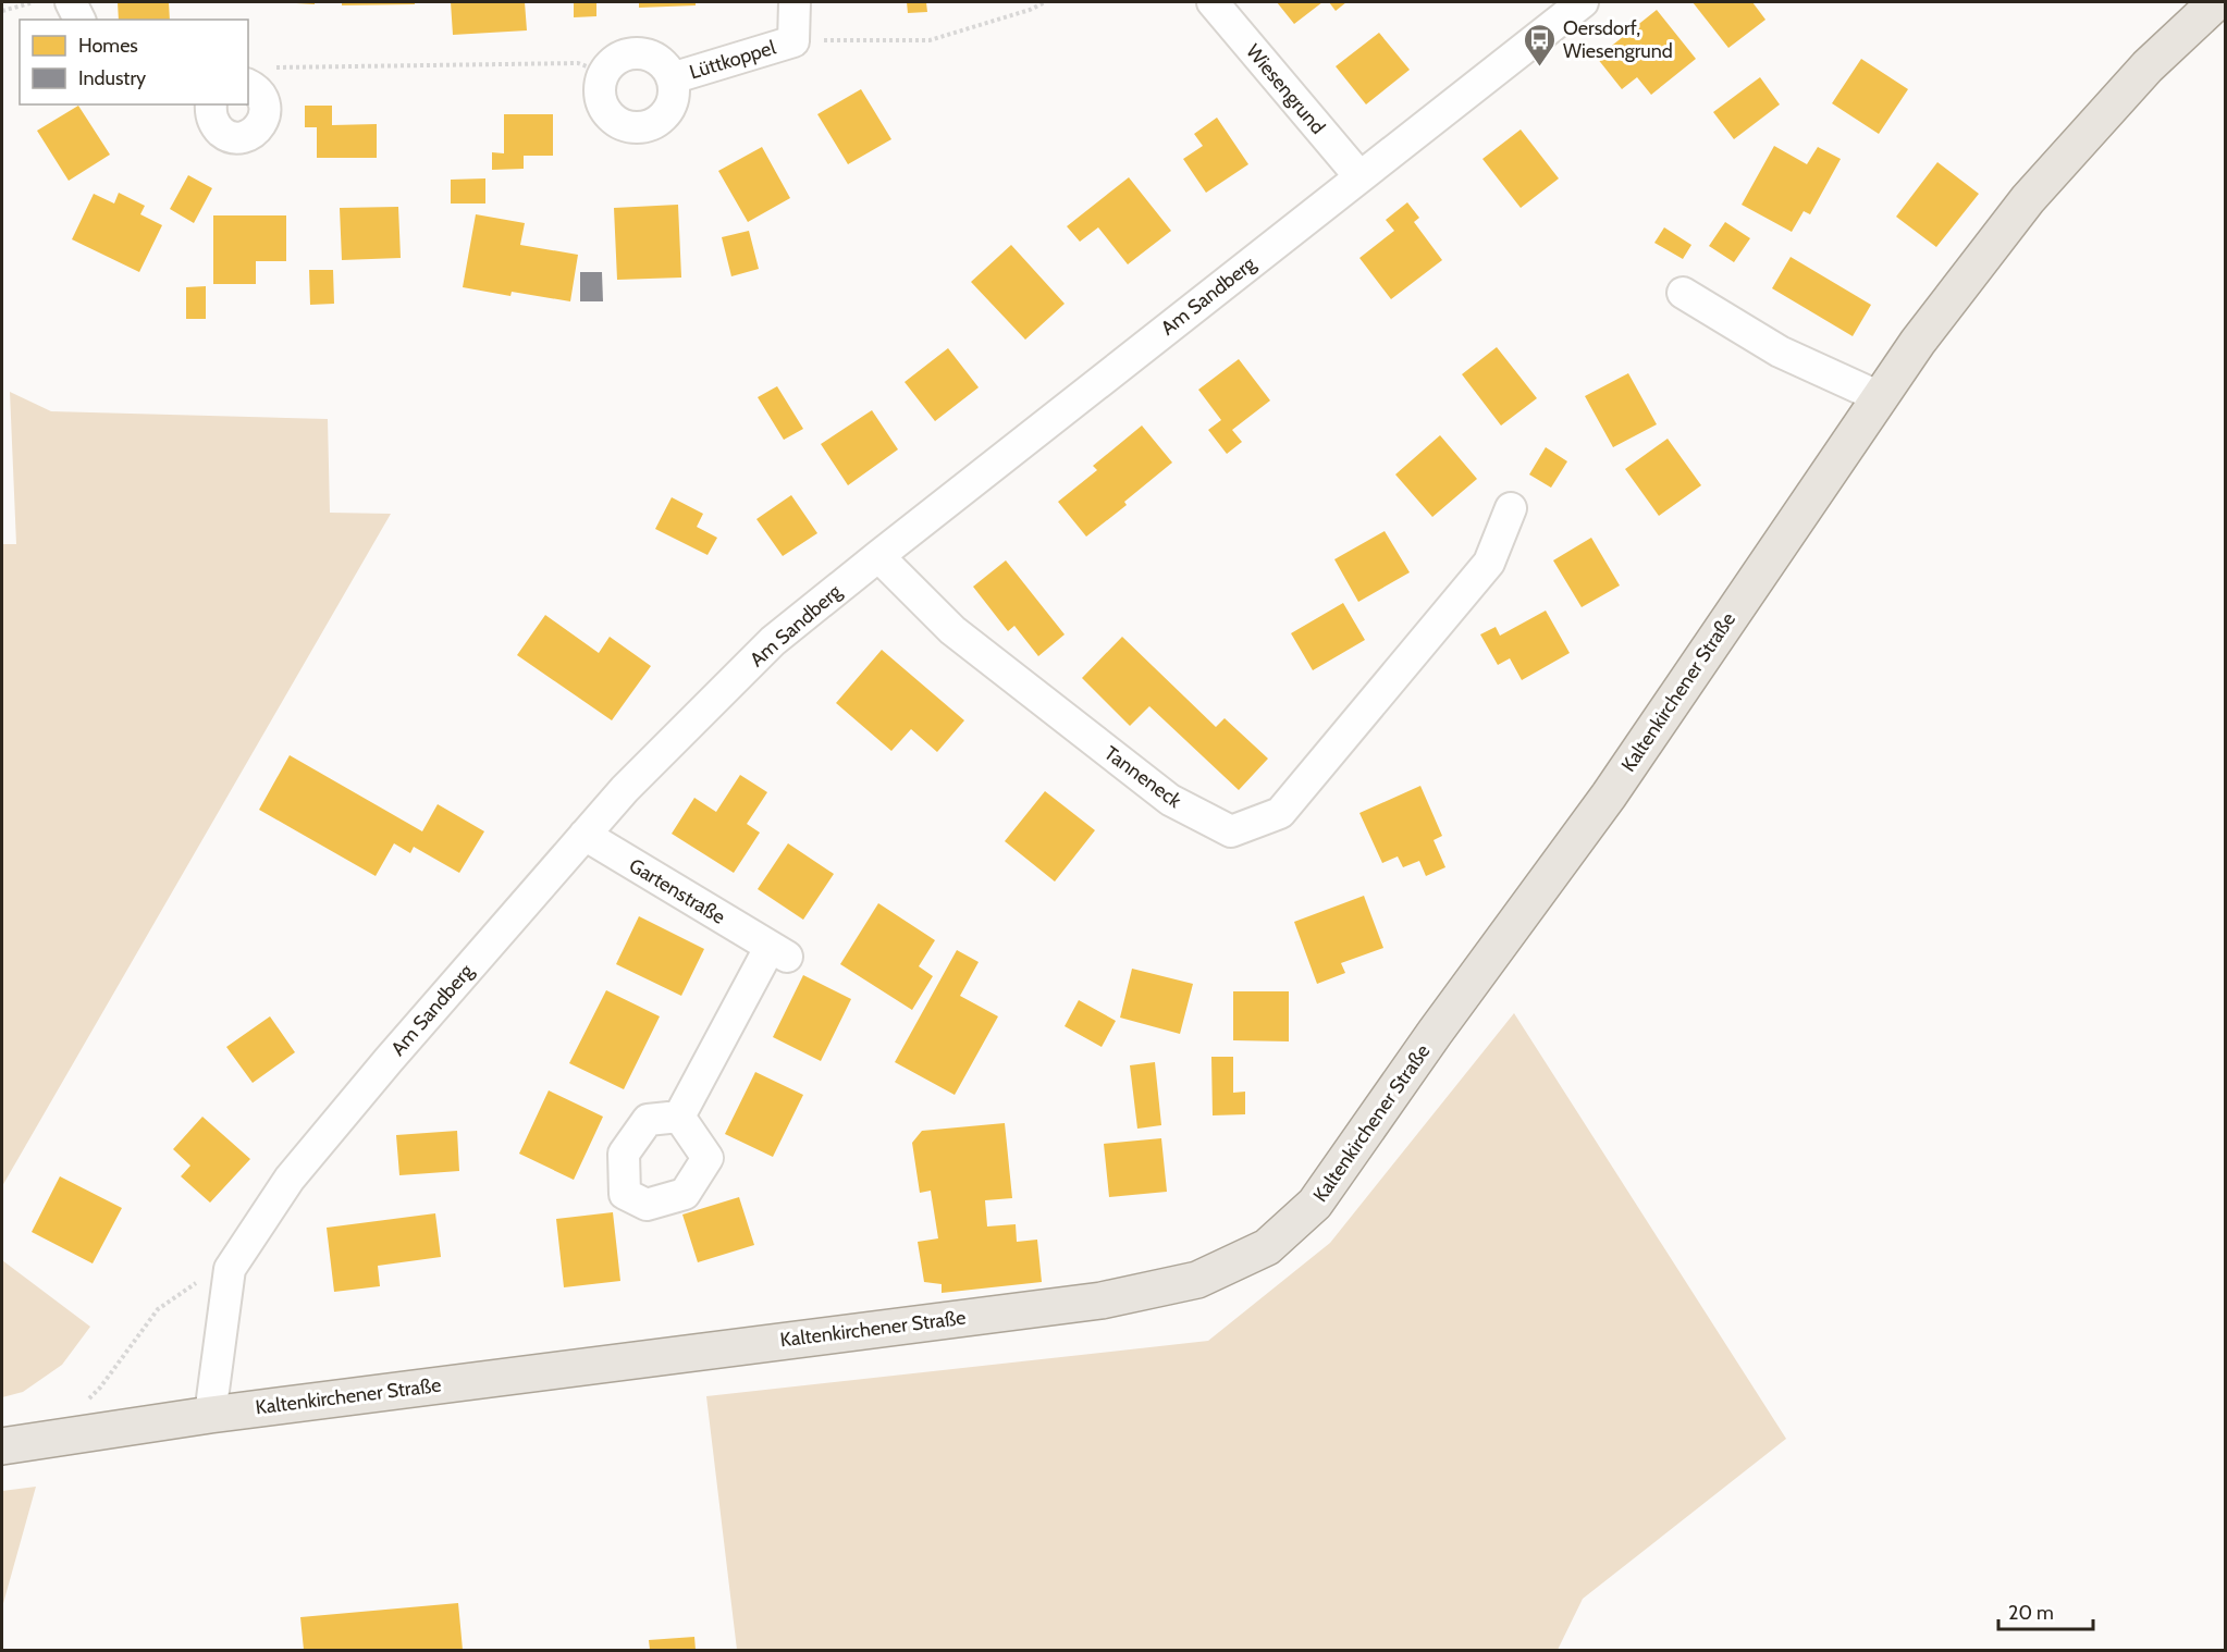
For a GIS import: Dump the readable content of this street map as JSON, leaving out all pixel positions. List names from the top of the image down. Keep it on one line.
{"streets":{"main road":["Kaltenkirchener Straße"],"street":["Lüttkoppel","Wiesengrund","Am Sandberg","Tanneneck","Gartenstraße"]},"crossings":[["Wiesengrund","Am Sandberg"],["Am Sandberg","Kaltenkirchener Straße"],["Am Sandberg","Tanneneck"],["Am Sandberg","Gartenstraße"]],"places":{"bus stop":["Oersdorf, Wiesengrund"]},"legend":["Homes","Industry"],"scale_bar":"20 m"}
